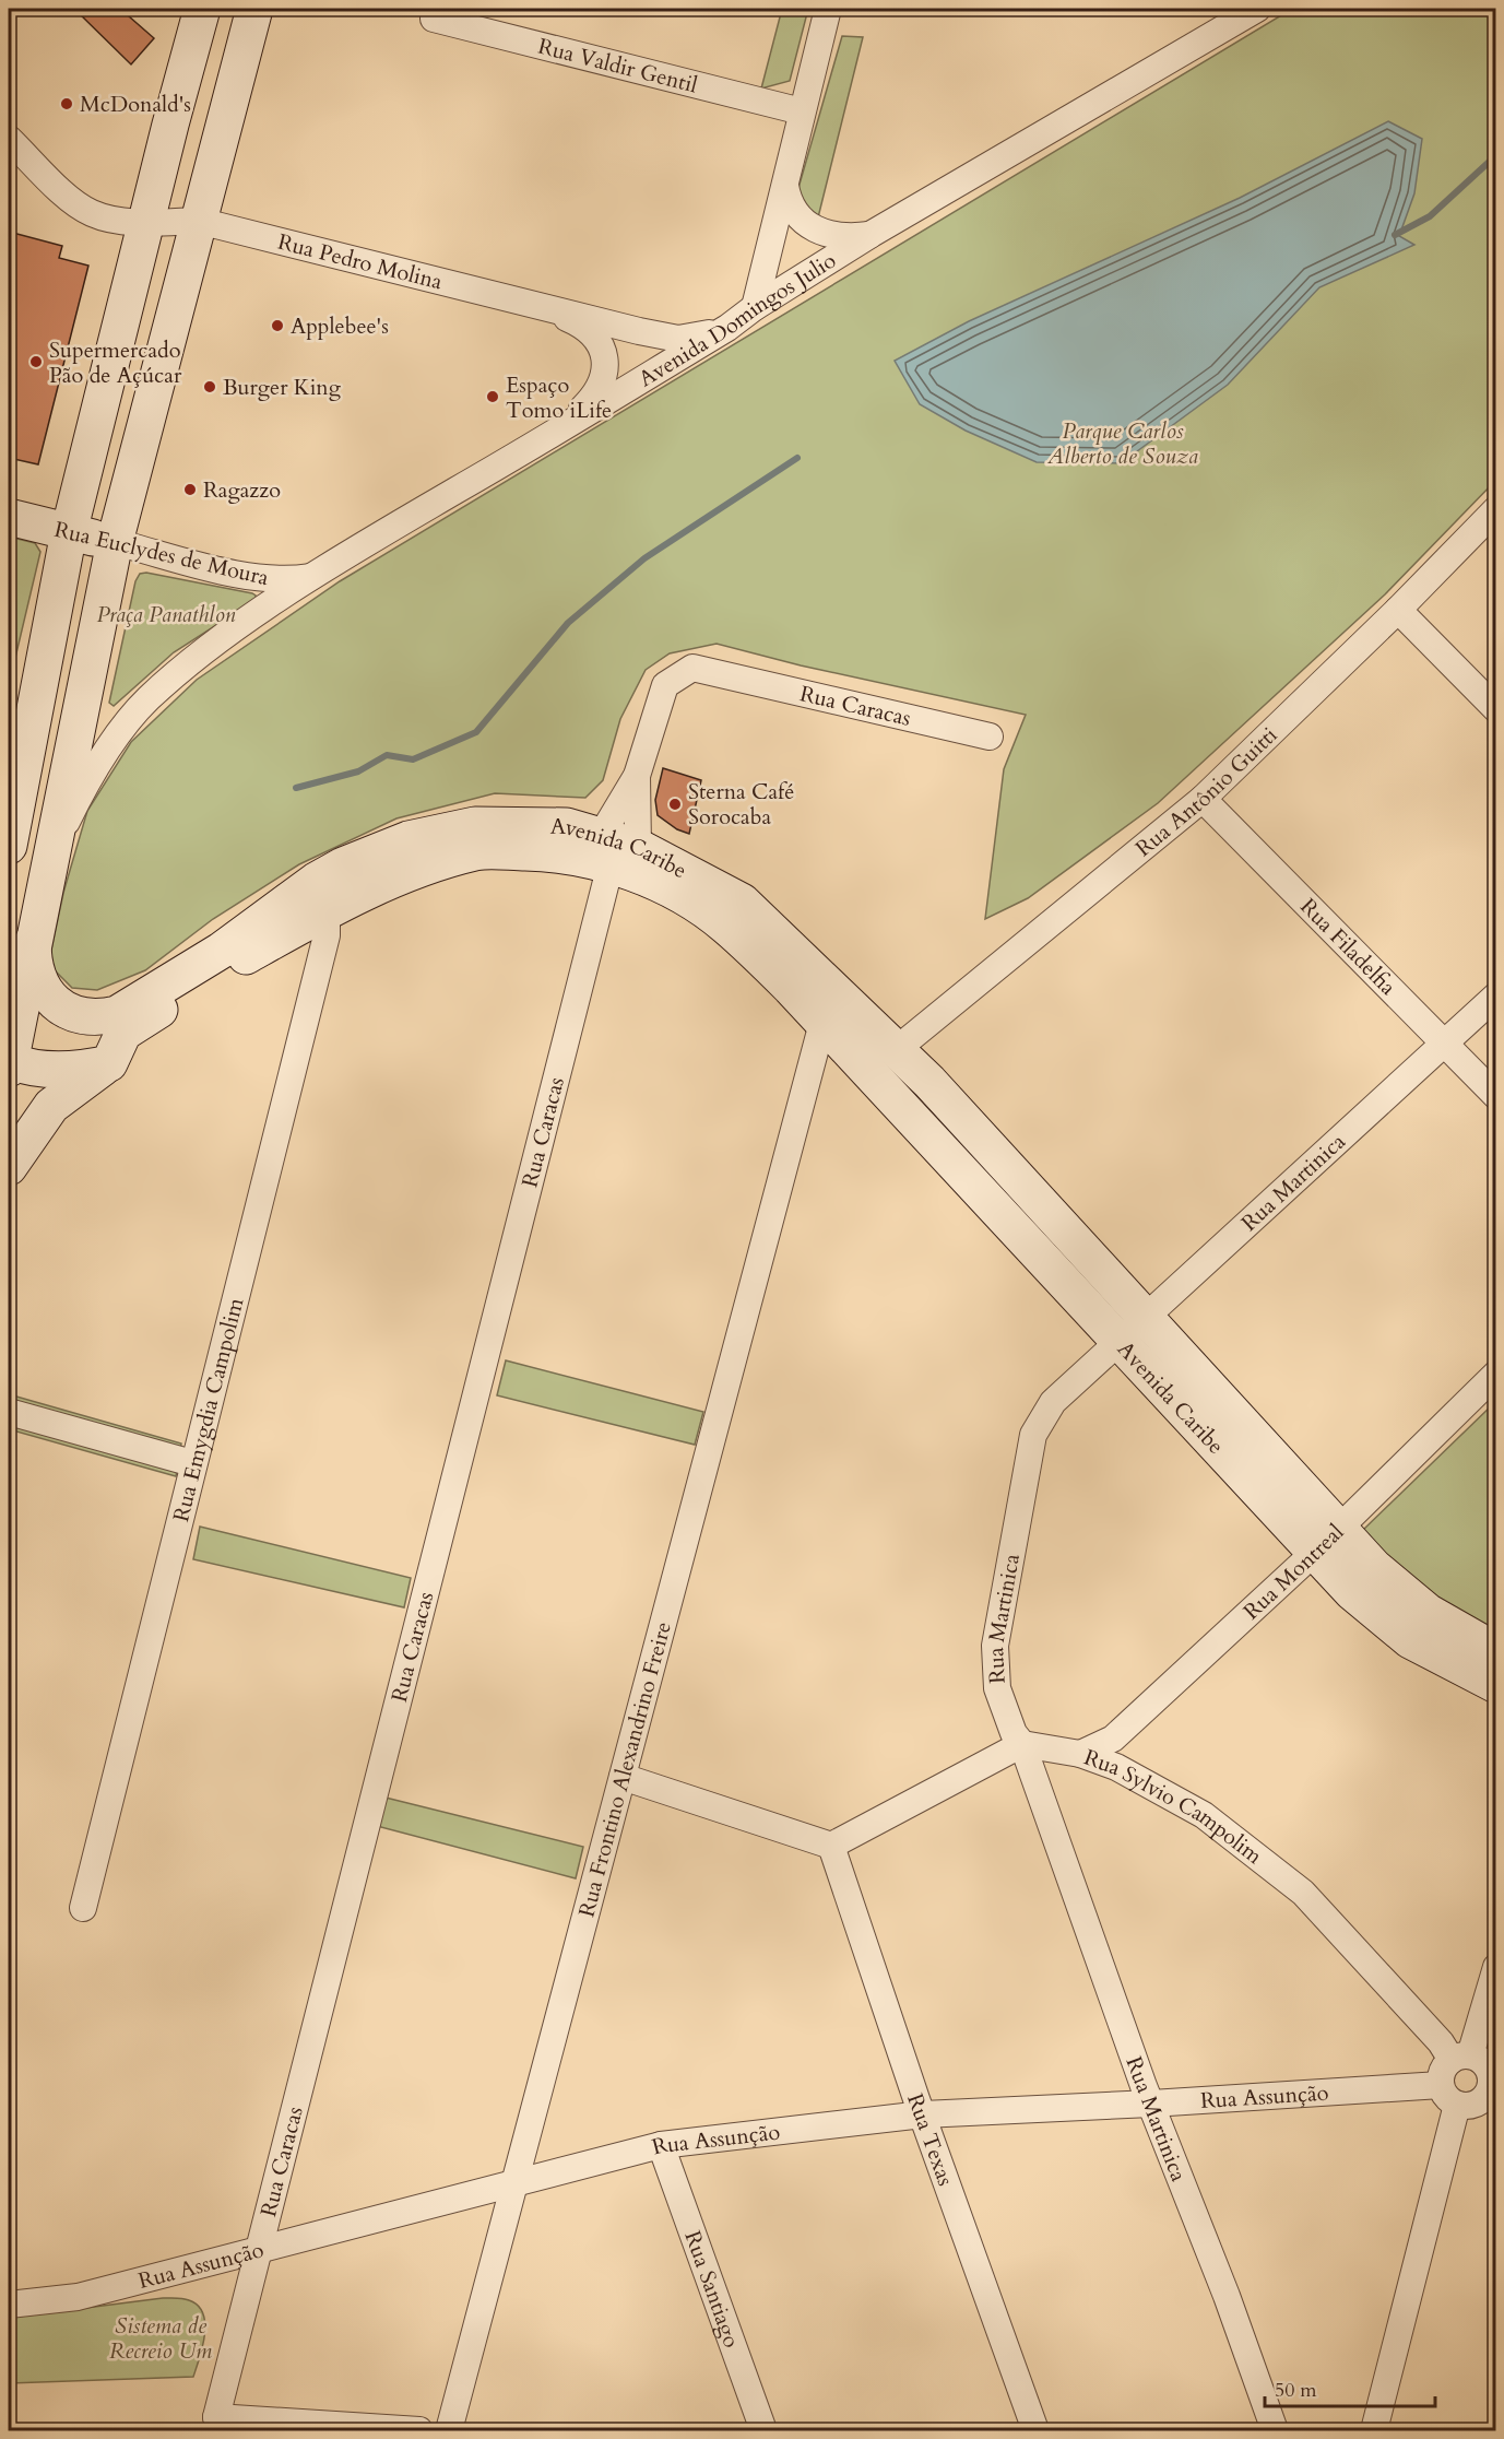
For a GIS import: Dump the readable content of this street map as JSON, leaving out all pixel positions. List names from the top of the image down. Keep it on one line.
{"streets":{"street":["Rua Valdir Gentil","Rua Pedro Molina","Avenida Domingos Julio","Rua Euclydes de Moura","Rua Caracas","Rua Antônio Guitti","Avenida Caribe","Rua Filadelfia","Rua Martinica","Rua Emygdia Campolim","Rua Montreal","Rua Frontino Alexandrino Freire","Rua Sylvio Campolim","Rua Assunção","Rua Texas","Rua Santiago"]},"crossings":[["Rua Pedro Molina","Avenida Domingos Julio"],["Avenida Domingos Julio","Rua Euclydes de Moura"],["Rua Caracas","Avenida Caribe"],["Rua Caracas","Rua Assunção"],["Rua Antônio Guitti","Avenida Caribe"],["Rua Antônio Guitti","Rua Filadelfia"],["Rua Antônio Guitti","Rua Frontino Alexandrino Freire"],["Avenida Caribe","Rua Martinica"],["Avenida Caribe","Rua Emygdia Campolim"],["Avenida Caribe","Rua Montreal"],["Avenida Caribe","Rua Frontino Alexandrino Freire"],["Rua Filadelfia","Rua Martinica"],["Rua Martinica","Rua Sylvio Campolim"],["Rua Martinica","Rua Assunção"],["Rua Montreal","Rua Sylvio Campolim"],["Rua Frontino Alexandrino Freire","Rua Assunção"],["Rua Sylvio Campolim","Rua Assunção"],["Rua Assunção","Rua Texas"],["Rua Assunção","Rua Santiago"]],"parks":["Parque Carlos Alberto de Souza","Praça Panathlon","Sistema de Recreio Um"],"places":["McDonald's","Applebee's","Supermercado Pão de Açúcar","Burger King","Espaço Tomo iLife","Ragazzo","Sterna Café Sorocaba"],"scale_bar":"50 m"}
